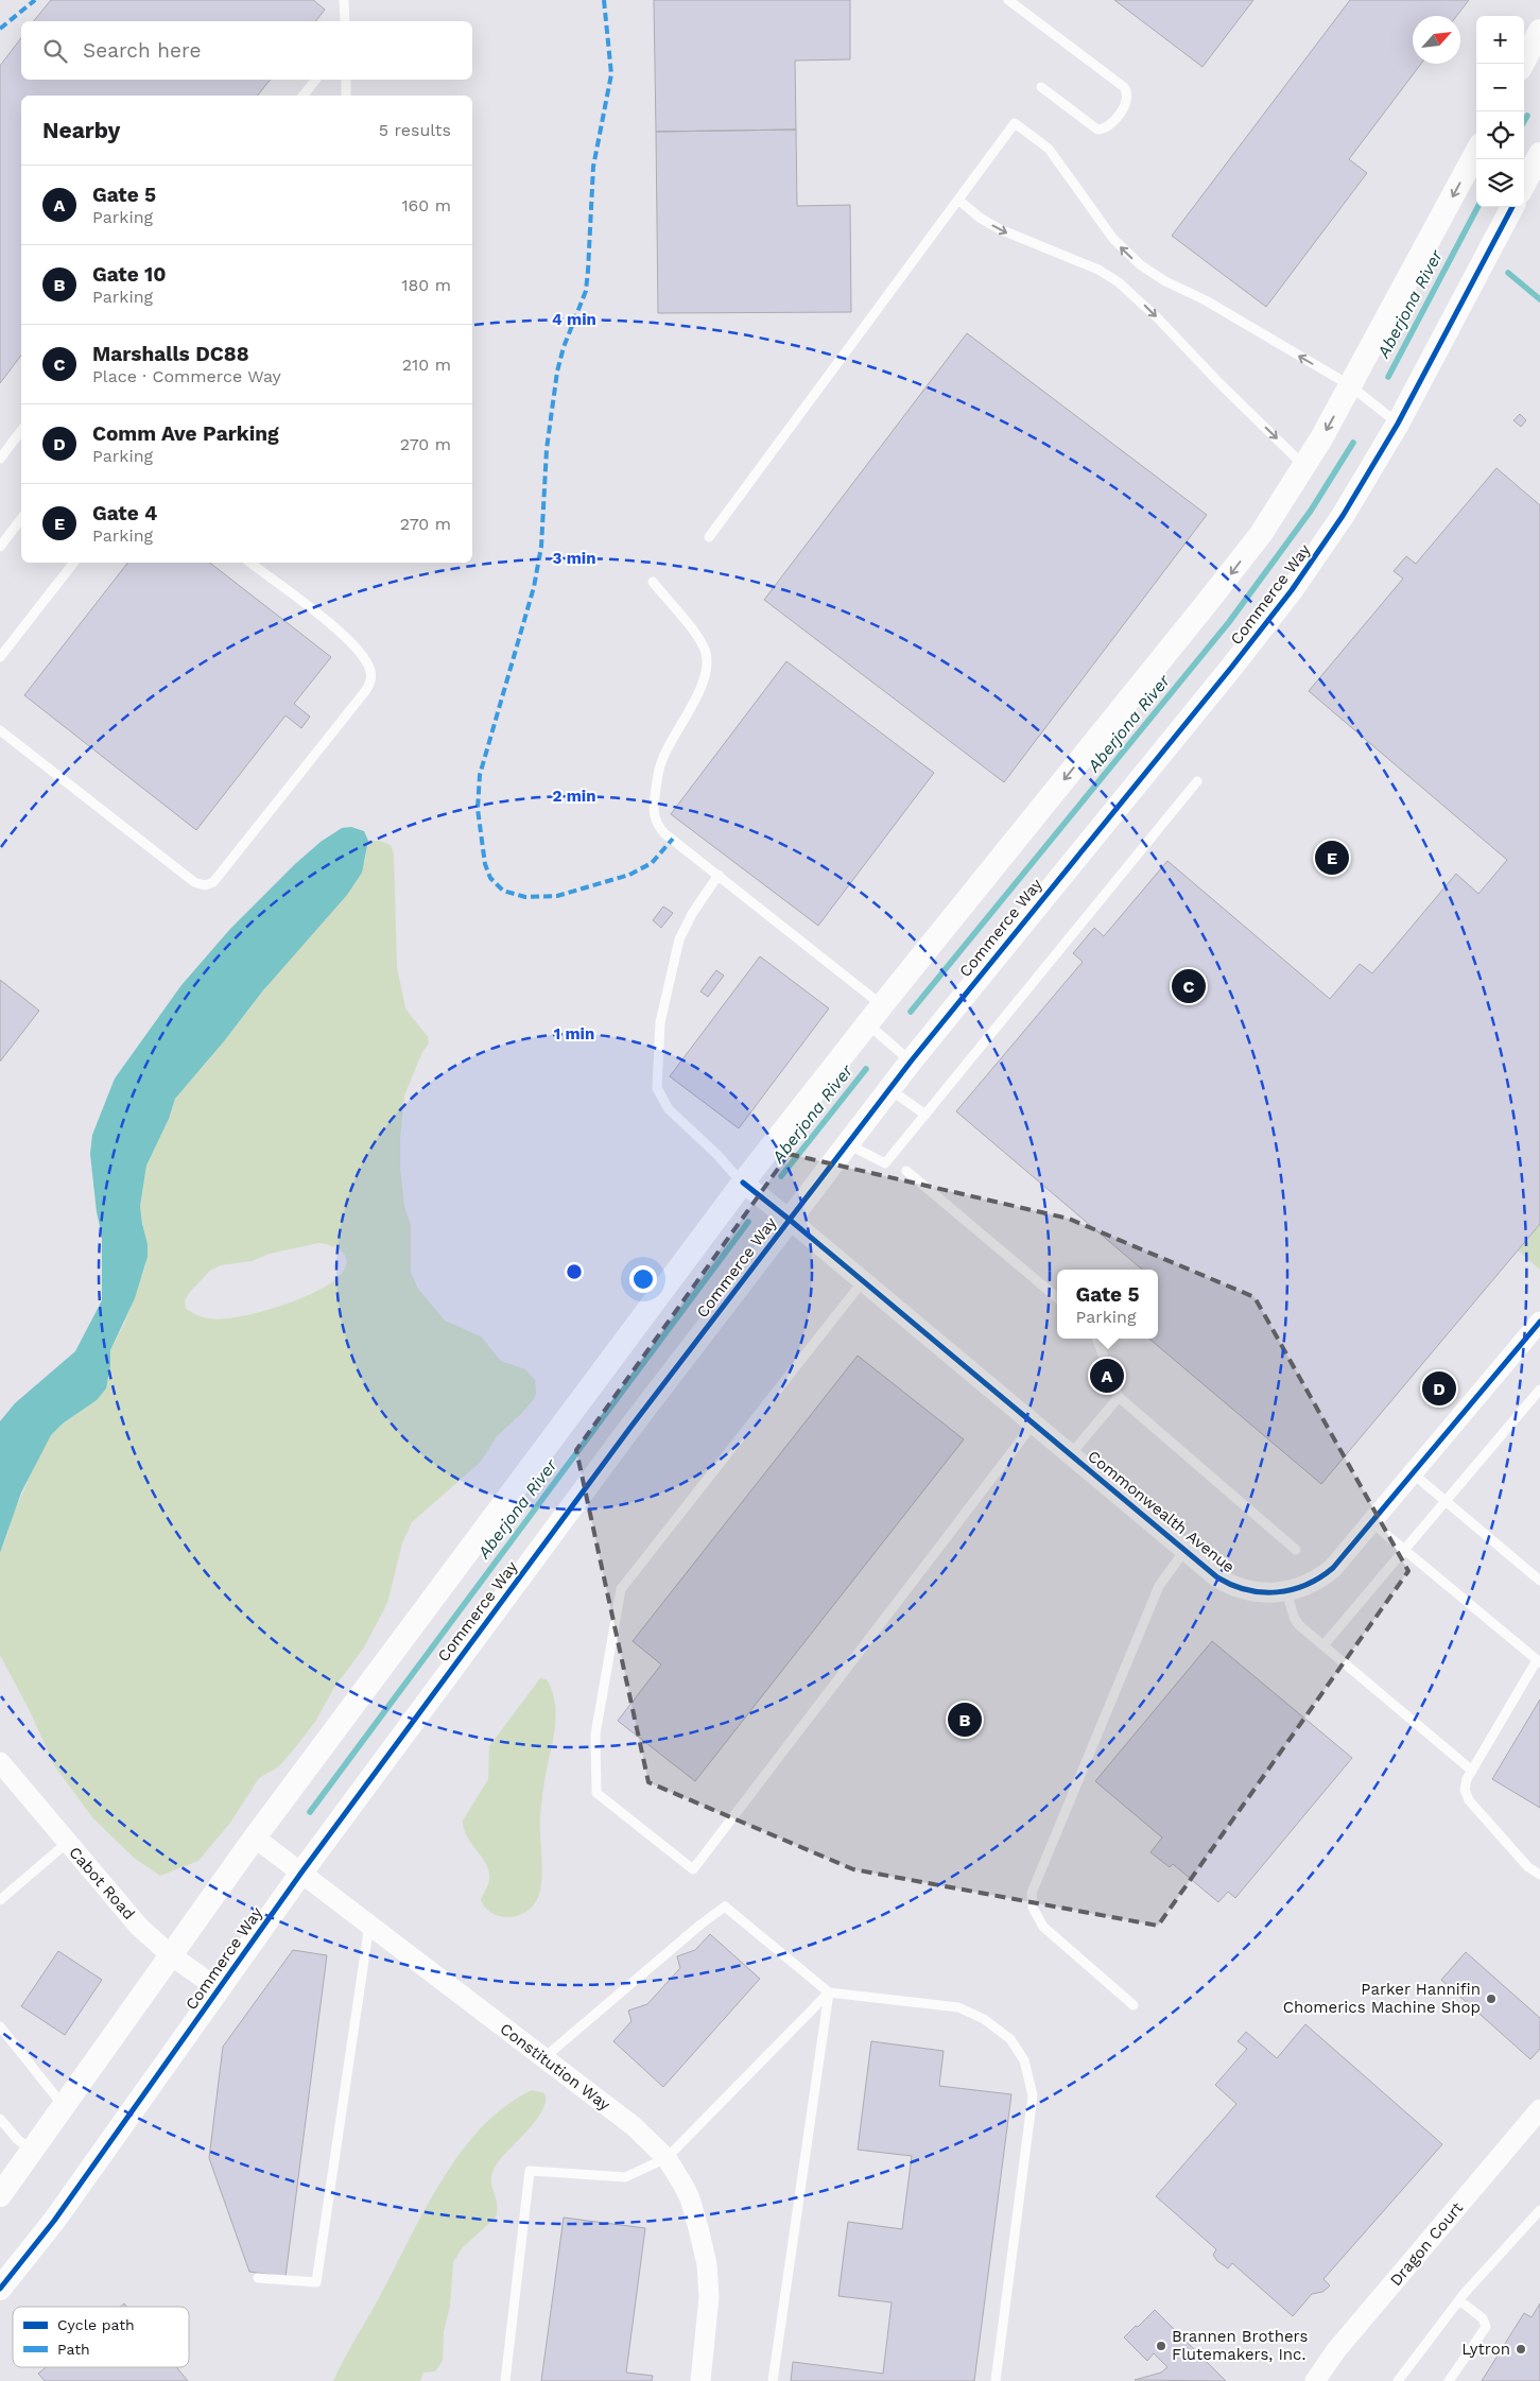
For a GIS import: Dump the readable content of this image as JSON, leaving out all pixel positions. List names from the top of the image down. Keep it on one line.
{"streets":{"street":["Commerce Way","Commonwealth Avenue","Cabot Road","Constitution Way","Dragon Court"]},"crossings":[["Commerce Way","Commonwealth Avenue"],["Commerce Way","Cabot Road"],["Commerce Way","Constitution Way"]],"water":["Aberjona River"],"places":["Parker Hannifin Chomerics Machine Shop","Brannen Brothers Flutemakers, Inc.","Lytron"],"legend":["Cycle path","Path"],"north":"top right","page":{"map_buttons":["+","−"],"search":"Search here","heading":["Nearby","5 results"],"list":[{"mark":"A","name":"Gate 5","note":"Parking","value":"160 m"},{"mark":"B","name":"Gate 10","note":"Parking","value":"180 m"},{"mark":"C","name":"Marshalls DC88","note":"Place · Commerce Way","value":"210 m"},{"mark":"D","name":"Comm Ave Parking","note":"Parking","value":"270 m"},{"mark":"E","name":"Gate 4","note":"Parking","value":"270 m"}],"pins":["E","C","A","D","B"],"popup":["Gate 5","Parking"]},"rings":["4 min","3 min","2 min","1 min"]}
